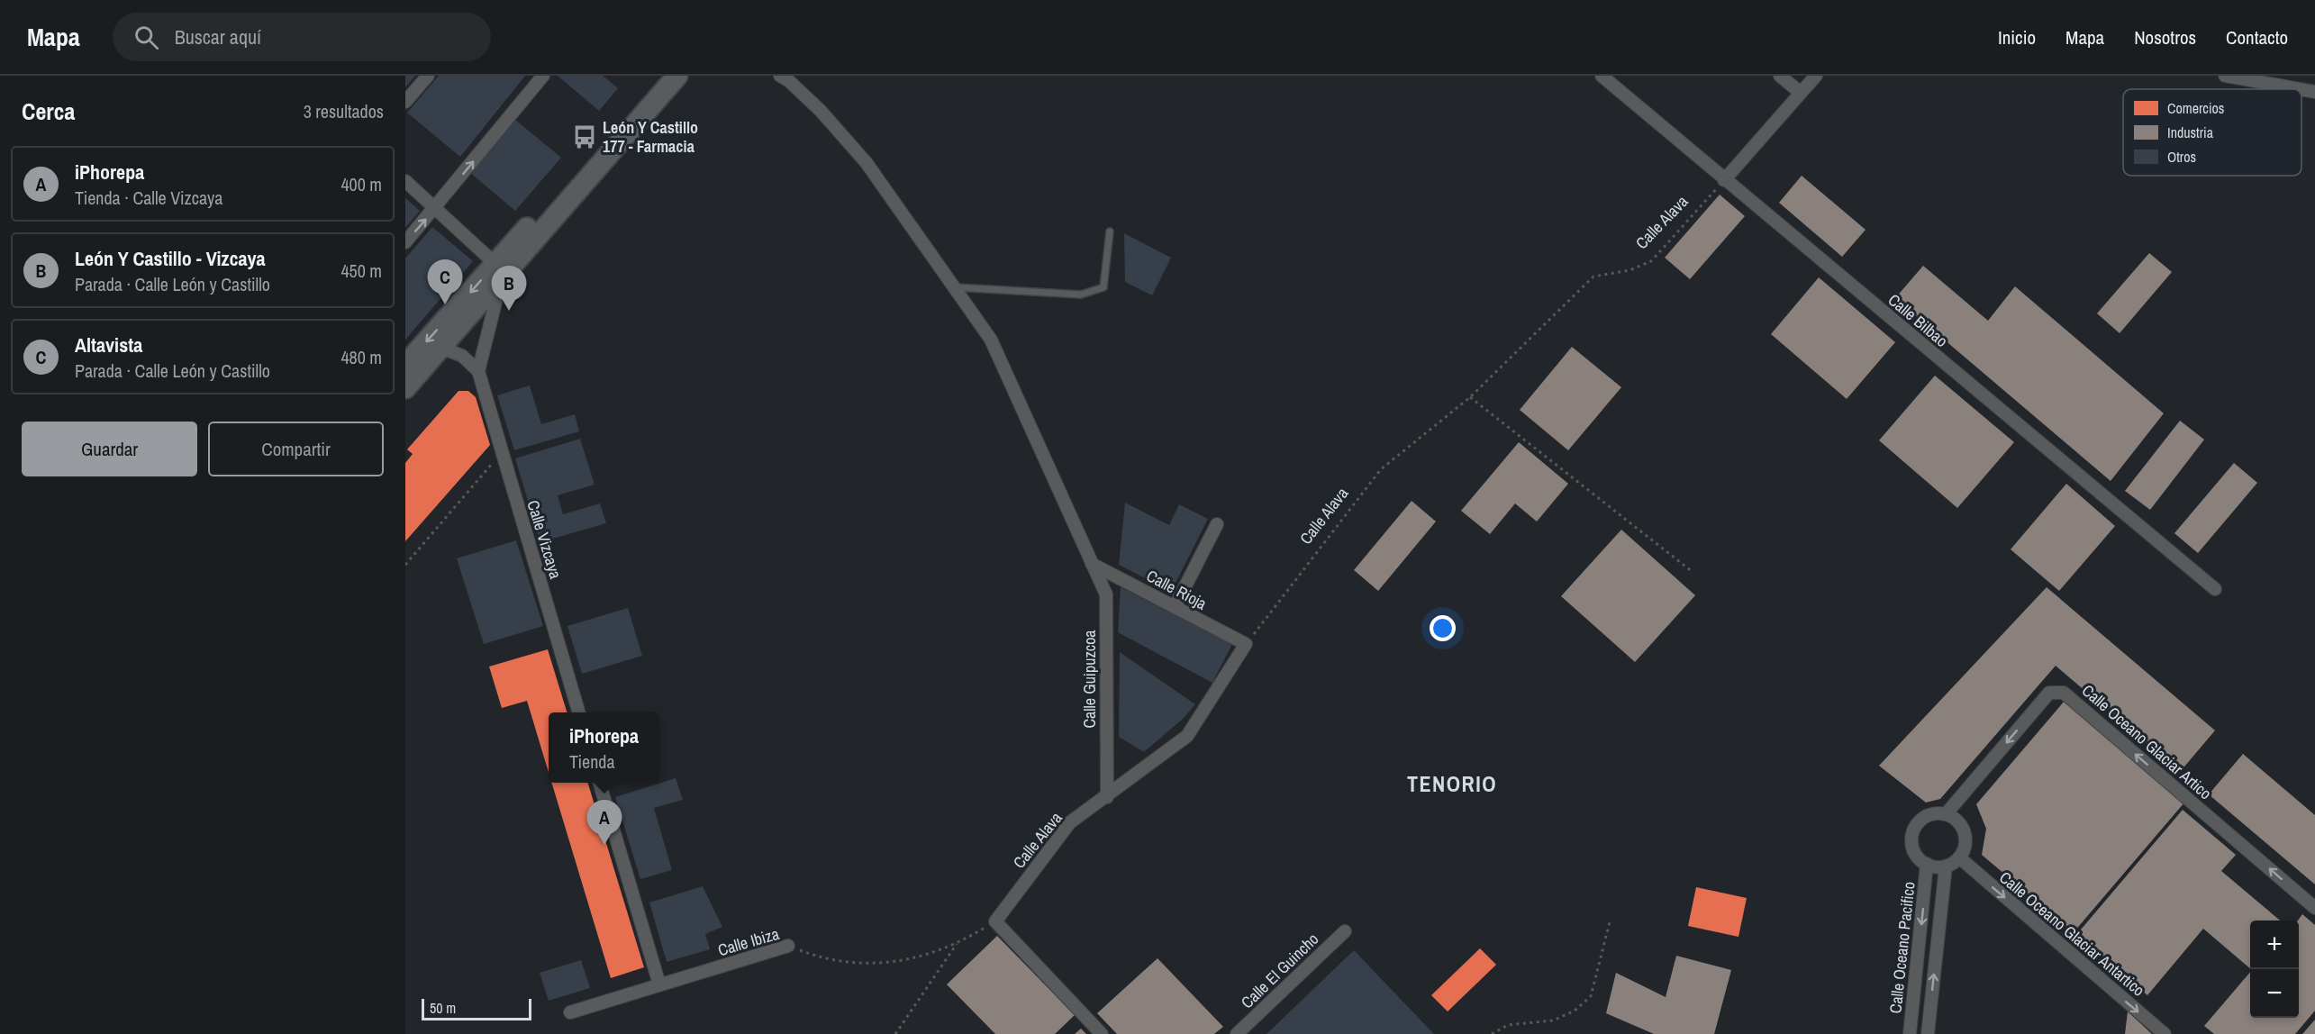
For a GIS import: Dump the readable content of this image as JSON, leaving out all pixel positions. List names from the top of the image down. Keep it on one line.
{"streets":{"street":["Calle Alava","Calle Bilbao","Calle Vizcaya","Calle Rioja","Calle Guipuzcoa","Calle Oceano Glaciar Artico","Calle Oceano Glaciar Antartico","Calle Ibiza","Calle Oceano Pacifico","Calle El Guincho"]},"crossings":[["Calle Alava","Calle Bilbao"],["Calle Alava","Calle Rioja"],["Calle Alava","Calle Guipuzcoa"],["Calle Alava","Calle Ibiza"],["Calle Rioja","Calle Guipuzcoa"],["Calle Oceano Glaciar Artico","Calle Oceano Glaciar Antartico"],["Calle Oceano Glaciar Artico","Calle Oceano Pacifico"],["Calle Oceano Glaciar Antartico","Calle Oceano Pacifico"]],"one_way":["Calle Oceano Glaciar Antartico"],"districts":["TENORIO"],"places":{"bus stop":["León Y Castillo 177 - Farmacia"]},"legend":["Comercios","Industria","Otros"],"scale_bar":"50 m","page":{"header":"Mapa","search":"Buscar aquí","nav":["Inicio","Mapa","Nosotros","Contacto"],"heading":["Cerca","3 resultados"],"list":[{"mark":"A","name":"iPhorepa","note":"Tienda · Calle Vizcaya","value":"400 m"},{"mark":"B","name":"León Y Castillo - Vizcaya","note":"Parada · Calle León y Castillo","value":"450 m"},{"mark":"C","name":"Altavista","note":"Parada · Calle León y Castillo","value":"480 m"}],"pins":["C","B","A"],"buttons":["Guardar","Compartir"],"popup":["iPhorepa","Tienda"],"map_buttons":["+","−"],"scale":"50 m"}}
